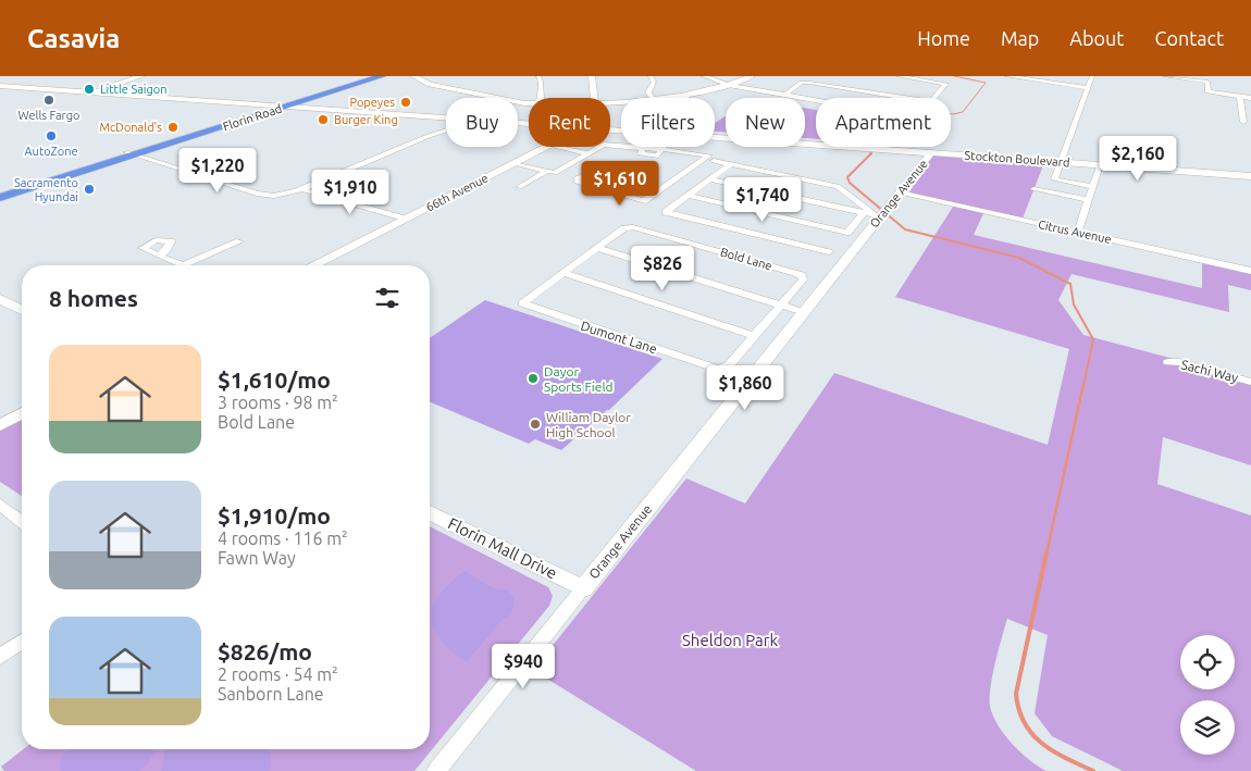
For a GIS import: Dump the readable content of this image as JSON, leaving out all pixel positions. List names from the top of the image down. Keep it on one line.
{"streets":{"main road":["Florin Road"],"street":["Stockton Boulevard","66th Avenue","Orange Avenue","Citrus Avenue","Bold Lane","Dumont Lane","Sachi Way","Florin Mall Drive"]},"crossings":[["Florin Road","Stockton Boulevard"],["Stockton Boulevard","Orange Avenue"],["Orange Avenue","Citrus Avenue"],["Orange Avenue","Florin Mall Drive"],["Bold Lane","Dumont Lane"]],"parks":["Sheldon Park"],"places":["Little Saigon","Wells Fargo","Popeyes","Burger King","McDonald's","AutoZone","Sacramento Hyundai","Dayor Sports Field","William Daylor High School"],"page":{"header":"Casavia","nav":["Home","Map","About","Contact"],"chip":["Buy","Rent","Filters","New","Apartment"],"price":["$2,160","$1,220","$1,610","$1,910","$1,740","$826","$1,860","$940"],"heading":"8 homes","list":[{"name":"$1,610/mo","note":"3 rooms · 98 m² · Bold Lane"},{"name":"$1,910/mo","note":"4 rooms · 116 m² · Fawn Way"},{"name":"$826/mo","note":"2 rooms · 54 m² · Sanborn Lane"}]}}
